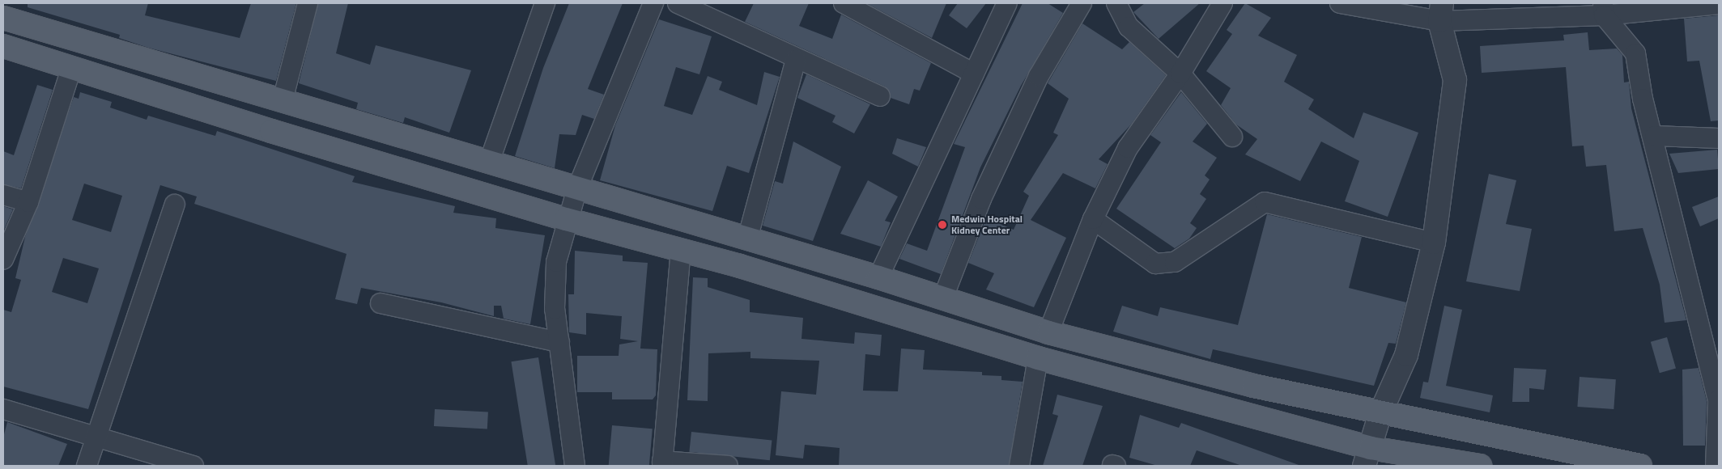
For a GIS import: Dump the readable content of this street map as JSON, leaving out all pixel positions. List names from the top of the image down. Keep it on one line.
{"places":["Medwin Hospital Kidney Center"]}
